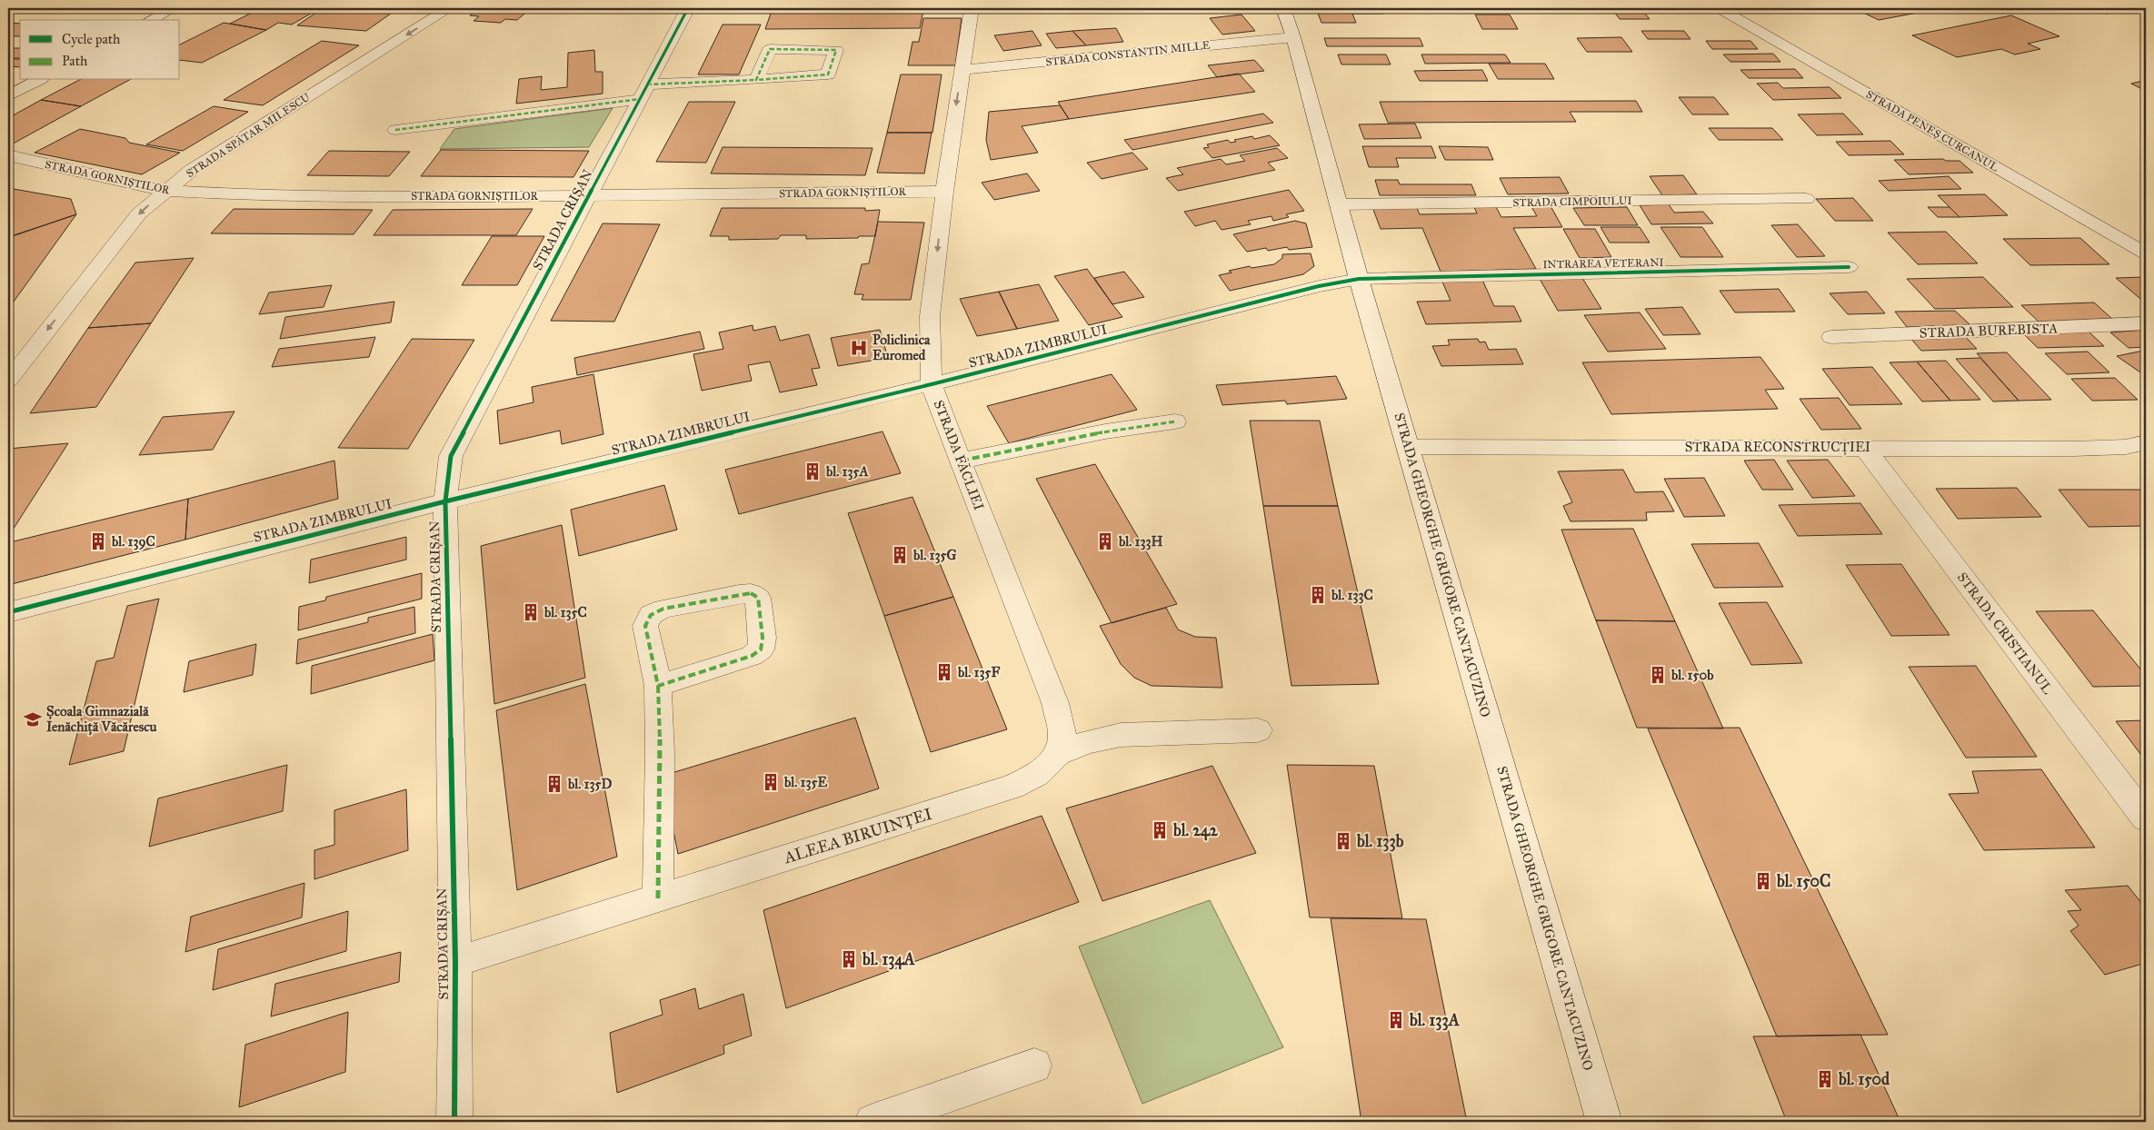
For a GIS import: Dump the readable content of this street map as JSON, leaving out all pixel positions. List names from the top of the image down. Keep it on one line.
{"streets":{"street":["STRADA CONSTANTIN MILLE","STRADA PENEȘ CURCANUL","STRADA SPĂTAR MILESCU","STRADA GORNIȘTILOR","STRADA CIMPOIULUI","STRADA CRIȘAN","INTRAREA VETERANI","STRADA BUREBISTA","STRADA ZIMBRULUI","STRADA RECONSTRUCȚIEI","STRADA FĂCLIEI","STRADA GHEORGHE GRIGORE CANTACUZINO","STRADA CRISTIANUL","ALEEA BIRUINȚEI"]},"crossings":[["STRADA CONSTANTIN MILLE","STRADA FĂCLIEI"],["STRADA CONSTANTIN MILLE","STRADA GHEORGHE GRIGORE CANTACUZINO"],["STRADA SPĂTAR MILESCU","STRADA GORNIȘTILOR"],["STRADA GORNIȘTILOR","STRADA CRIȘAN"],["STRADA GORNIȘTILOR","STRADA FĂCLIEI"],["STRADA CIMPOIULUI","STRADA GHEORGHE GRIGORE CANTACUZINO"],["STRADA CRIȘAN","STRADA ZIMBRULUI"],["STRADA CRIȘAN","ALEEA BIRUINȚEI"],["INTRAREA VETERANI","STRADA ZIMBRULUI"],["INTRAREA VETERANI","STRADA GHEORGHE GRIGORE CANTACUZINO"],["STRADA ZIMBRULUI","STRADA FĂCLIEI"],["STRADA ZIMBRULUI","STRADA GHEORGHE GRIGORE CANTACUZINO"],["STRADA RECONSTRUCȚIEI","STRADA GHEORGHE GRIGORE CANTACUZINO"],["STRADA RECONSTRUCȚIEI","STRADA CRISTIANUL"],["STRADA FĂCLIEI","ALEEA BIRUINȚEI"]],"one_way":["STRADA SPĂTAR MILESCU","STRADA FĂCLIEI"],"places":{"hospital":["Policlinica Euromed"],"building":["bl. 135A","bl. 139C","bl. 133H","bl. 135G","bl. 133C","bl. 135C","bl. 135F","bl. 150b","bl. 135E","bl. 135D","bl. 242","bl. 133b","bl. 150C","bl. 134A","bl. 133A","bl. 150d"],"school or university":["Școala Gimnazială Ienăchiță Văcărescu"]},"legend":["Cycle path","Path"]}
